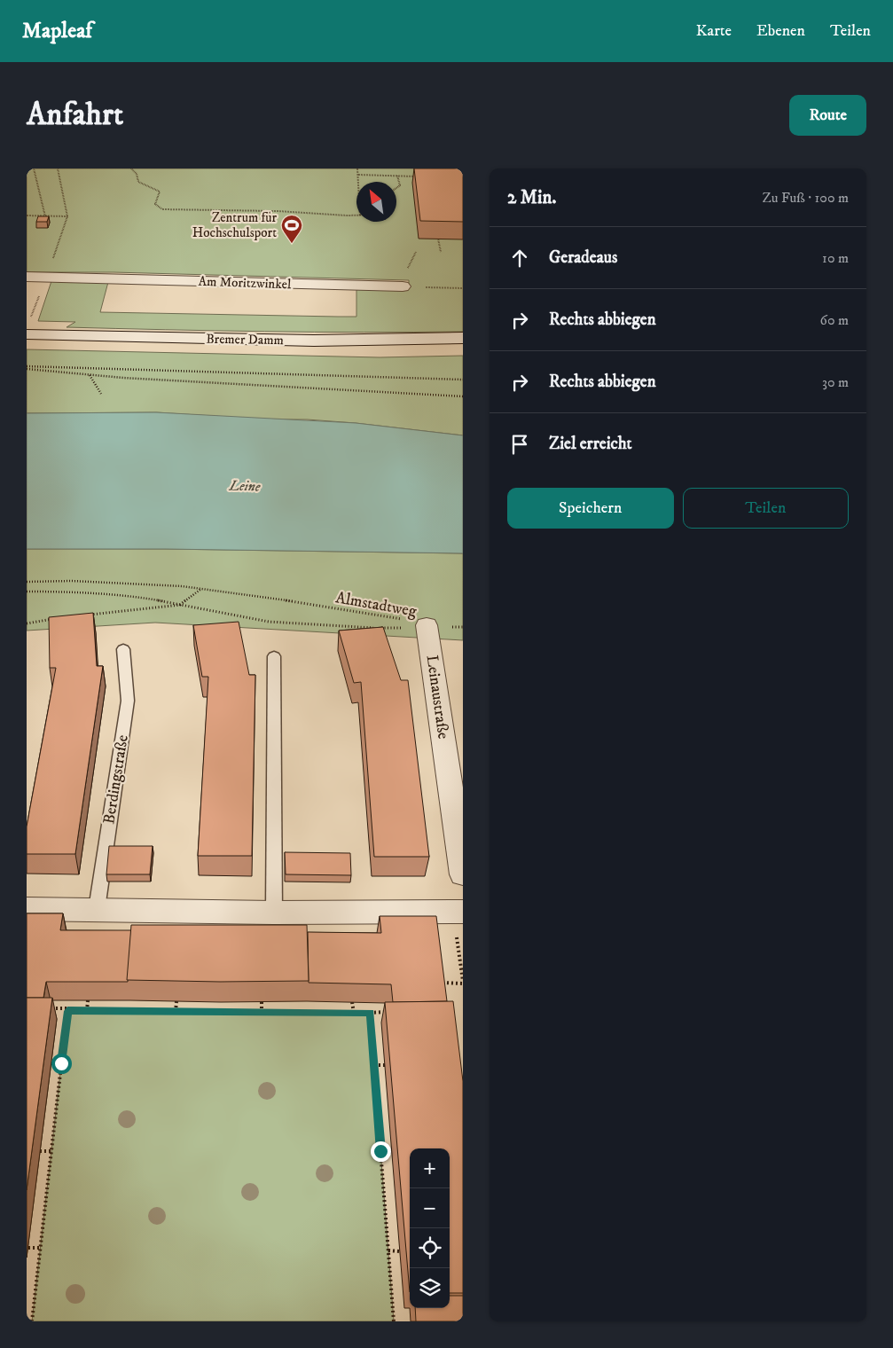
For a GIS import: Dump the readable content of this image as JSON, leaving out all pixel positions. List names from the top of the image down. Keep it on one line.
{"streets":{"street":["Am Moritzwinkel","Bremer Damm","Leinaustraße"],"lane":["Berdingstraße"],"path":["Almstadtweg"]},"crossings":[["Almstadtweg","Leinaustraße"]],"water":["Leine"],"places":{"sports":["Zentrum für Hochschulsport"]},"north":"top left","page":{"header":"Mapleaf","nav":["Karte","Ebenen","Teilen"],"buttons":["Route",["Speichern","Teilen"]],"title":"Anfahrt","heading":["2 Min.","Zu Fuß · 100 m"],"list":[["Geradeaus","10 m"],["Rechts abbiegen","60 m"],["Rechts abbiegen","30 m"],"Ziel erreicht"],"map_buttons":["+","−"]}}
